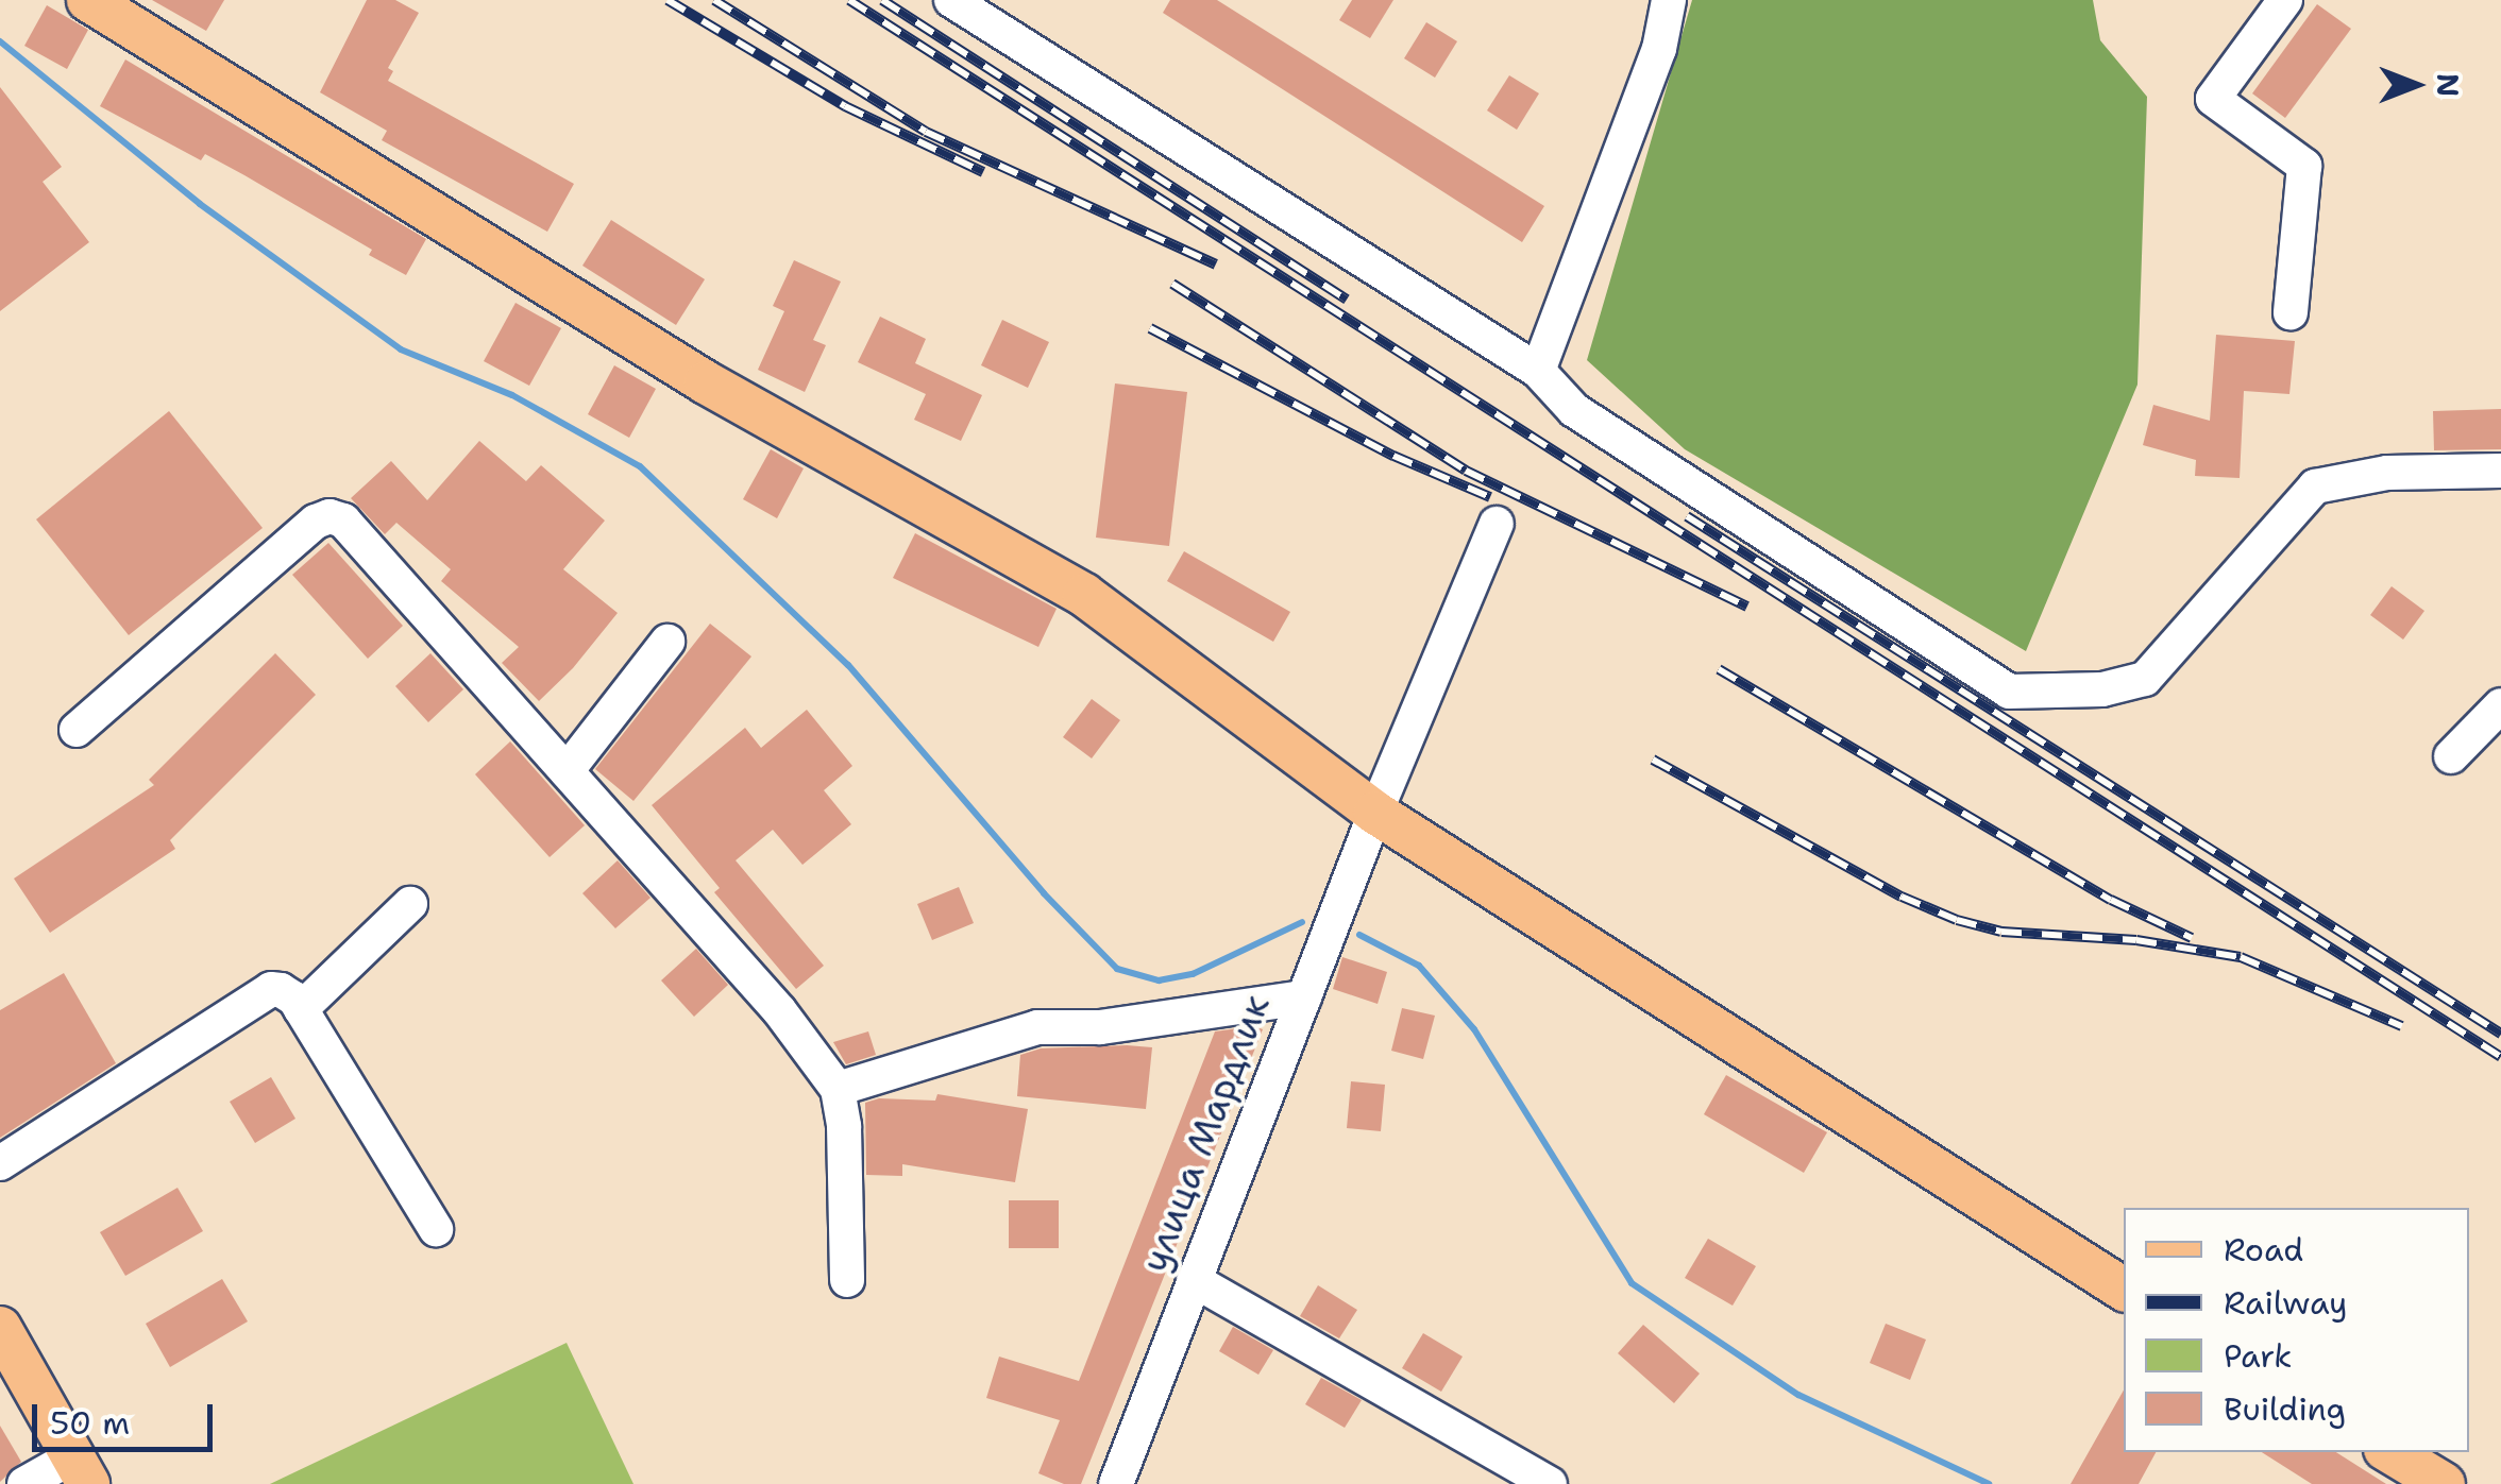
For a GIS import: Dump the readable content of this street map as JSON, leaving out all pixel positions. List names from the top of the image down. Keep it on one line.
{"streets":{"street":["улица Мардлик"]},"legend":["Road","Railway","Park","Building"],"scale_bar":"50 m","north":"right"}
